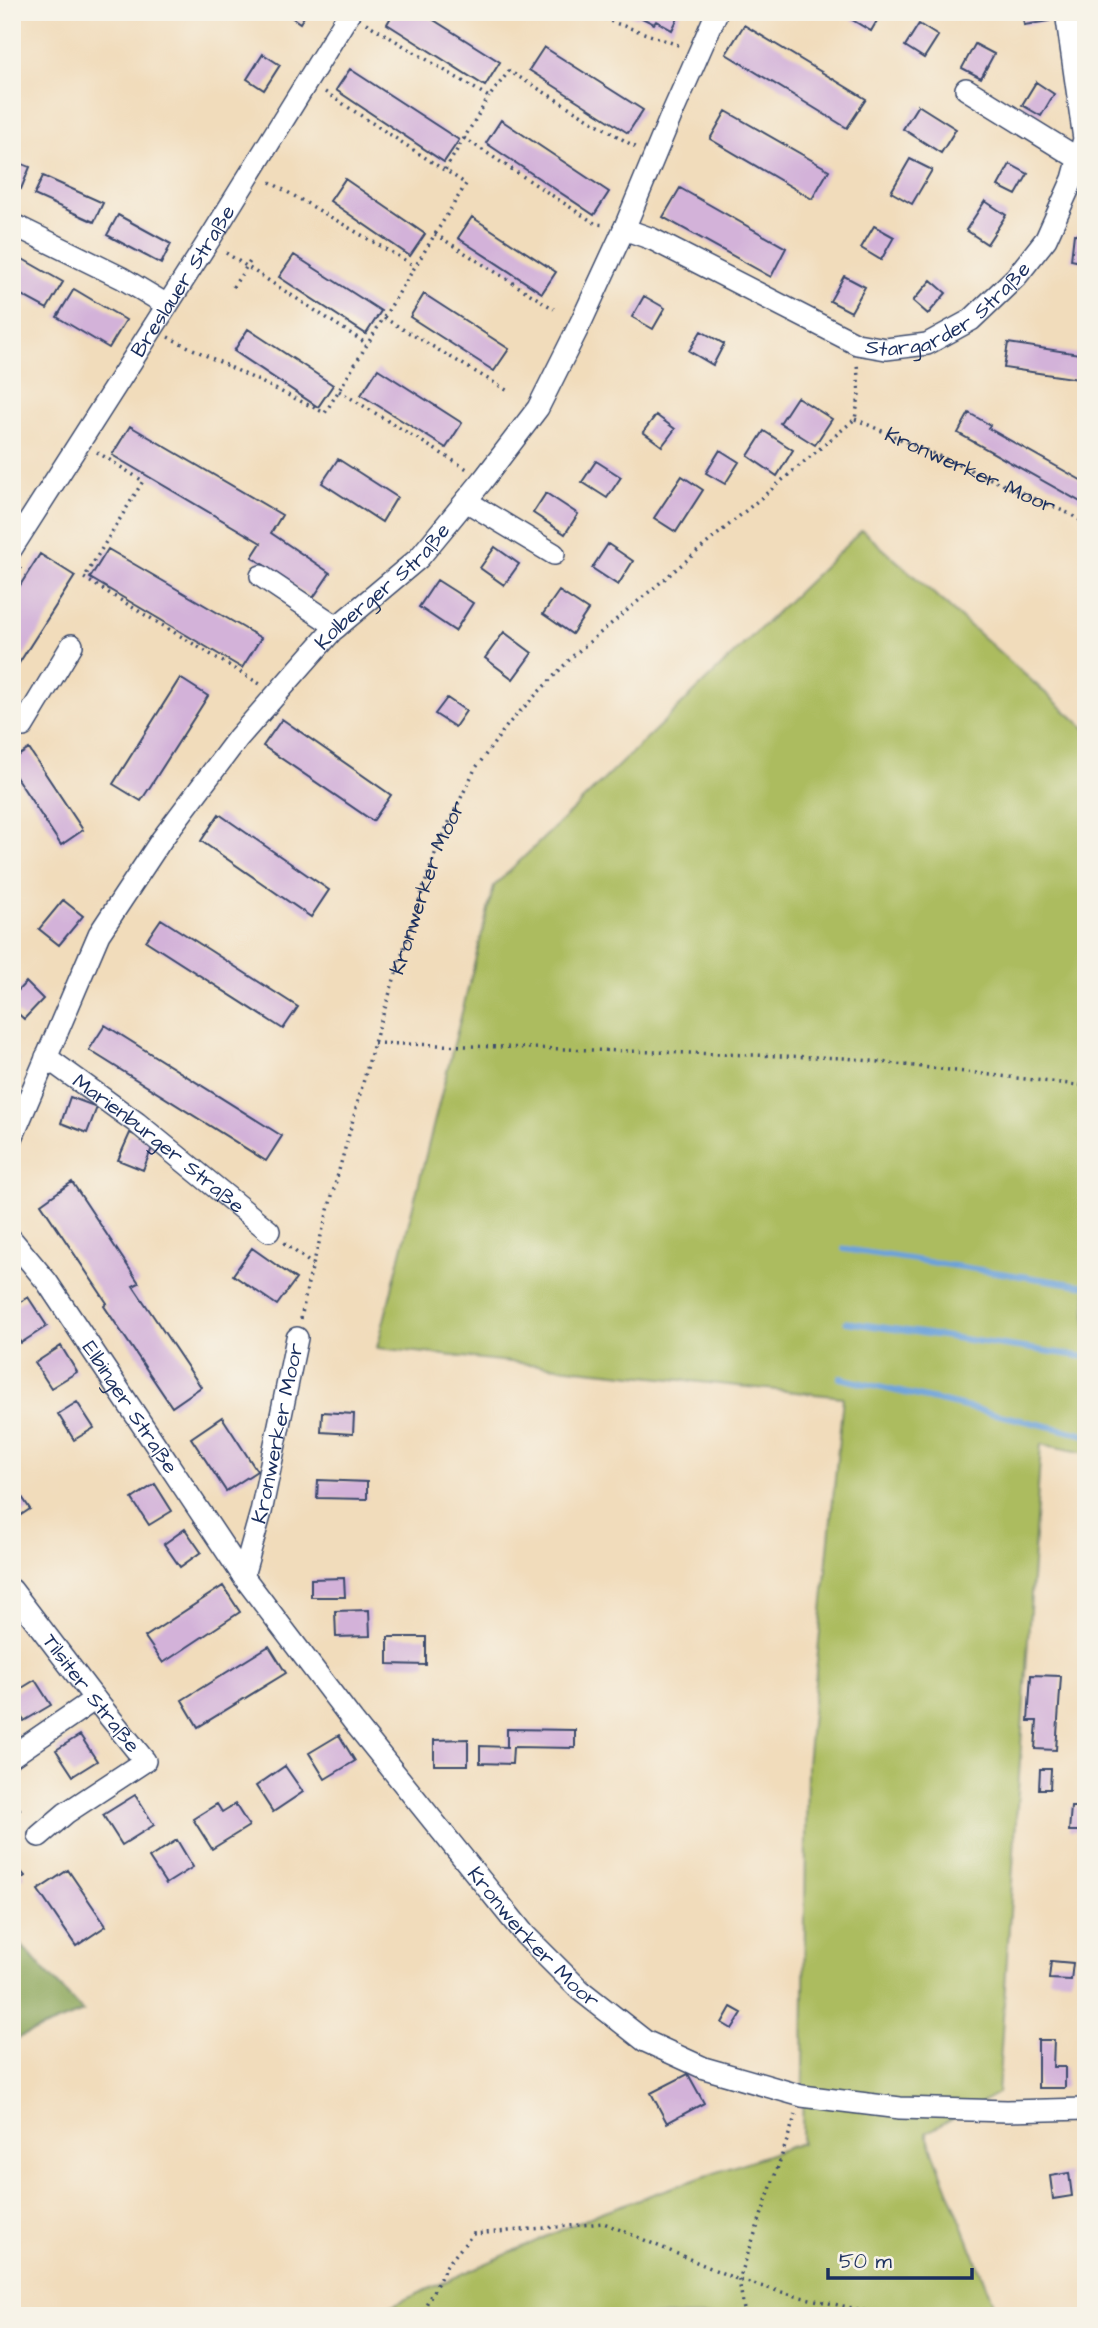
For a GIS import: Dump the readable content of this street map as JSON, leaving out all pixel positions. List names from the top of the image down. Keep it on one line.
{"streets":{"street":["Breslauer Straße","Stargarder Straße","Kronwerker Moor","Kolberger Straße","Marienburger Straße","Elbinger Straße","Tilsiter Straße"]},"crossings":[["Stargarder Straße","Kolberger Straße"],["Kronwerker Moor","Elbinger Straße"],["Kolberger Straße","Marienburger Straße"]],"scale_bar":"50 m"}
